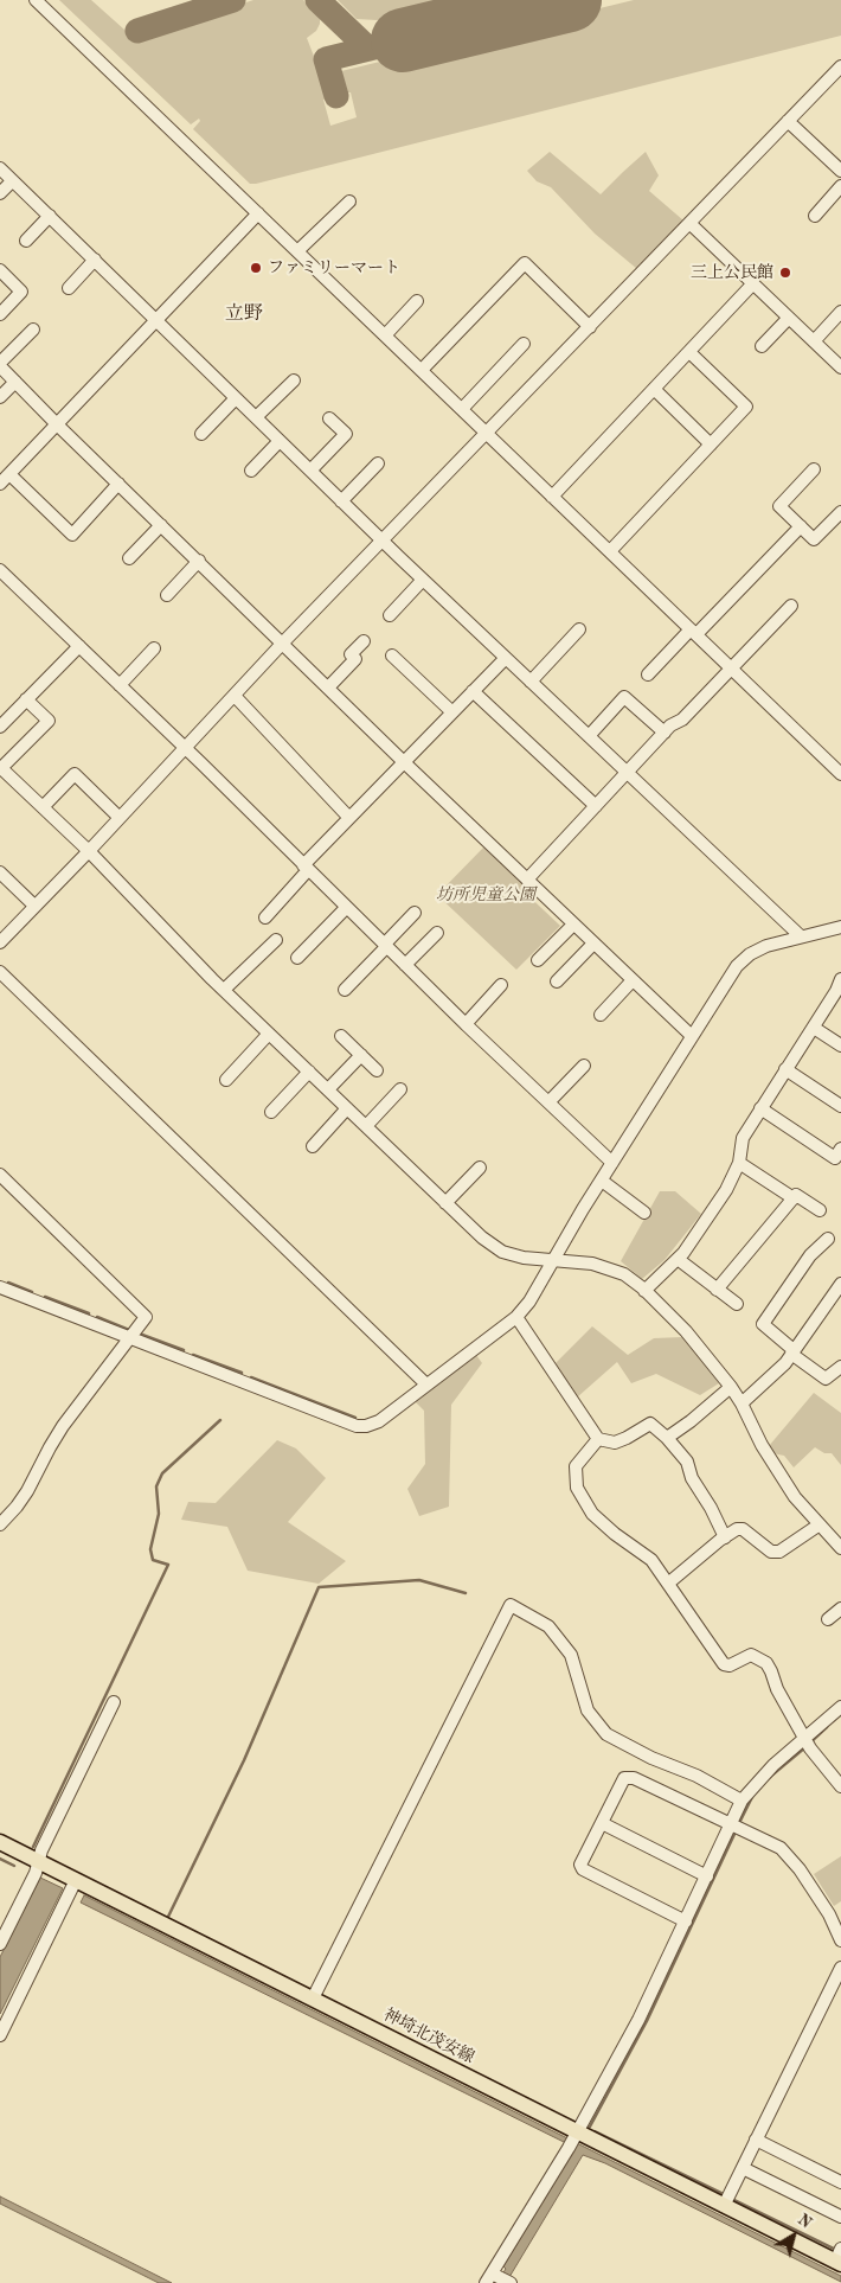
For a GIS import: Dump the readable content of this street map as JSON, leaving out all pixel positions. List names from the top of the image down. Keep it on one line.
{"streets":{"main road":["神埼北茂安線"]},"districts":["立野"],"parks":["坊所児童公園"],"places":["ファミリーマート","三上公民館"],"north":"top right"}
